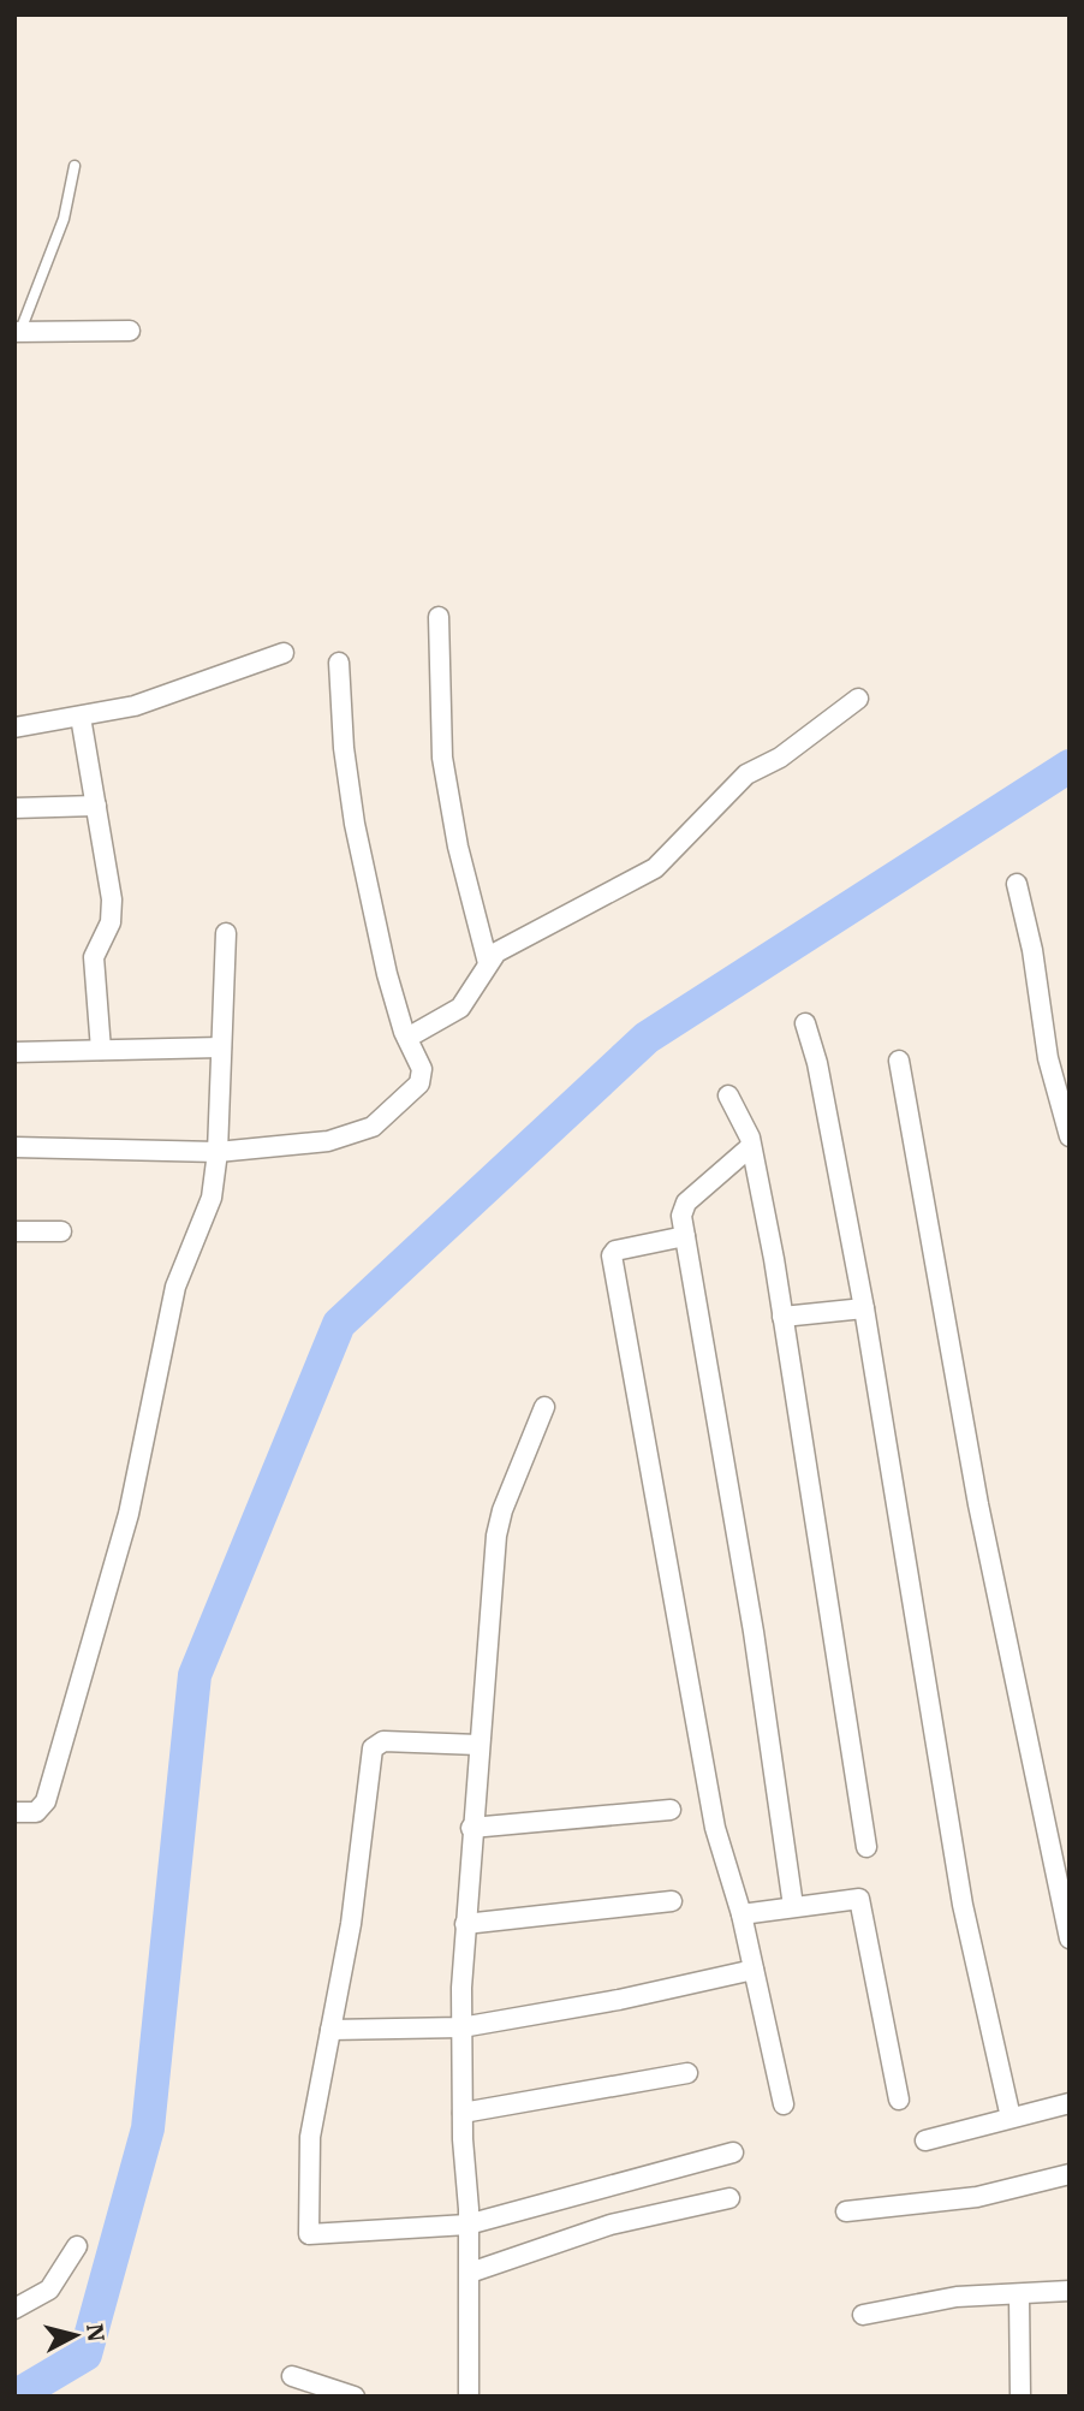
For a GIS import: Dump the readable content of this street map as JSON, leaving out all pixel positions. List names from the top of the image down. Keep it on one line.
{"north":"right"}
